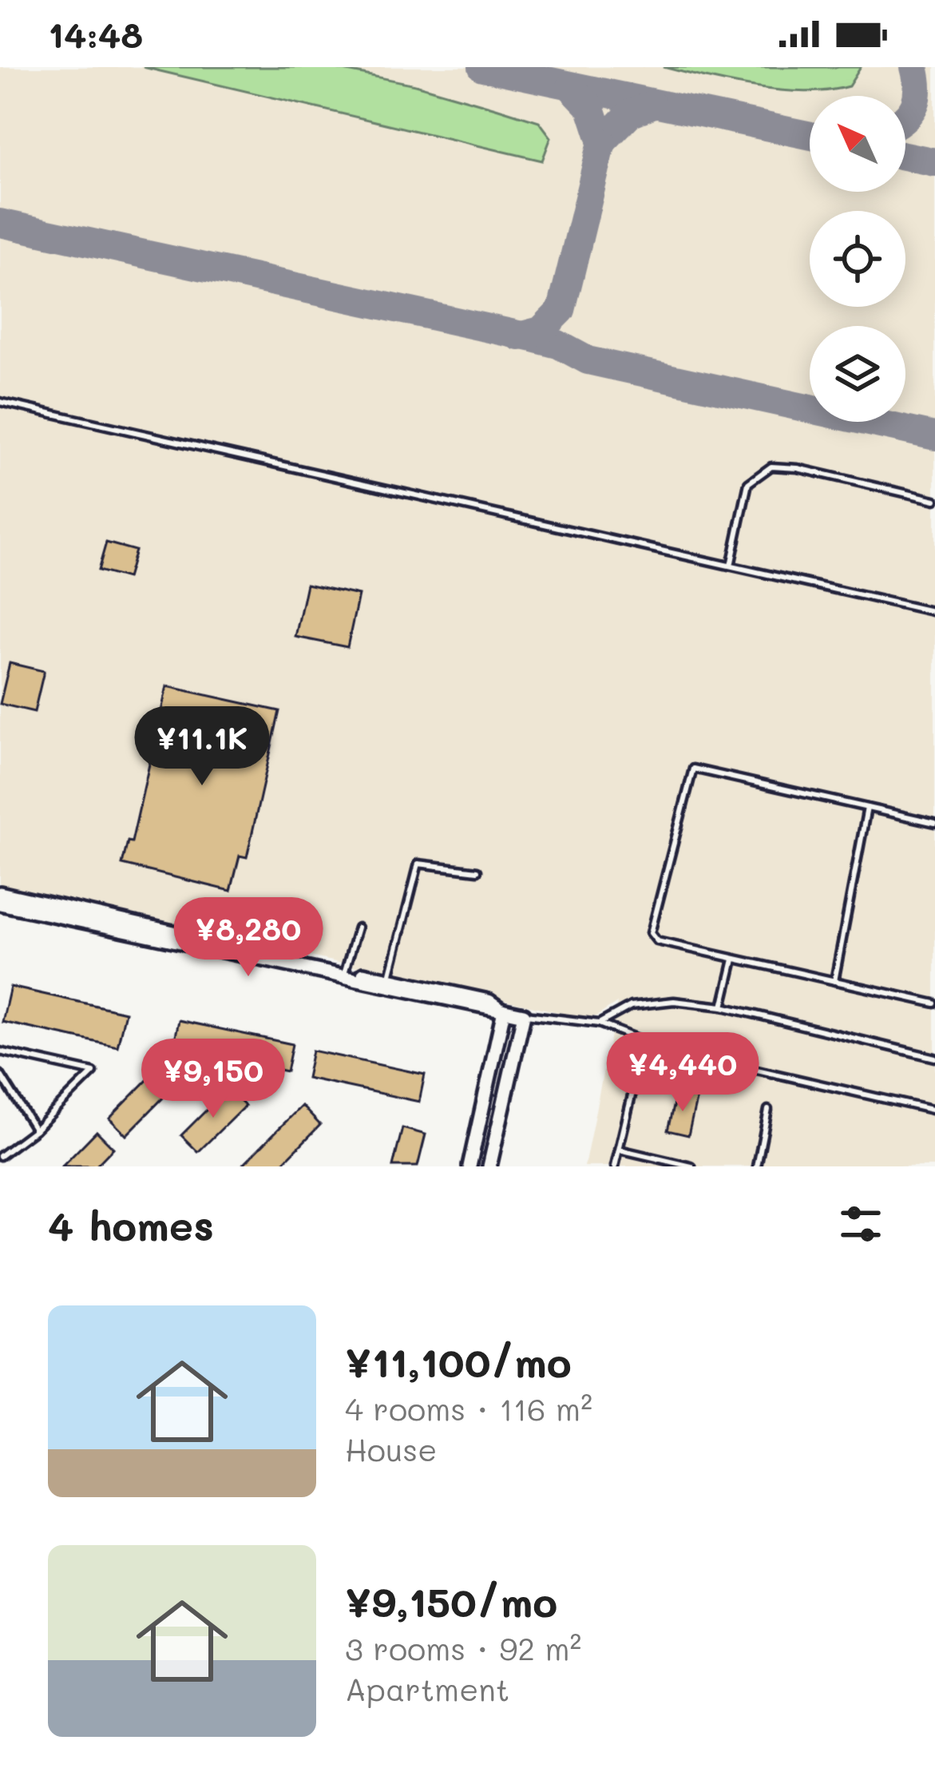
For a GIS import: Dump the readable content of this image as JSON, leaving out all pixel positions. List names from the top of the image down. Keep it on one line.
{"north":"top left","page":{"status":"14:48","price":["¥11.1K","¥8,280","¥4,440","¥9,150"],"heading":"4 homes","list":[{"name":"¥11,100/mo","note":"4 rooms · 116 m² · House"},{"name":"¥9,150/mo","note":"3 rooms · 92 m² · Apartment"}]}}
